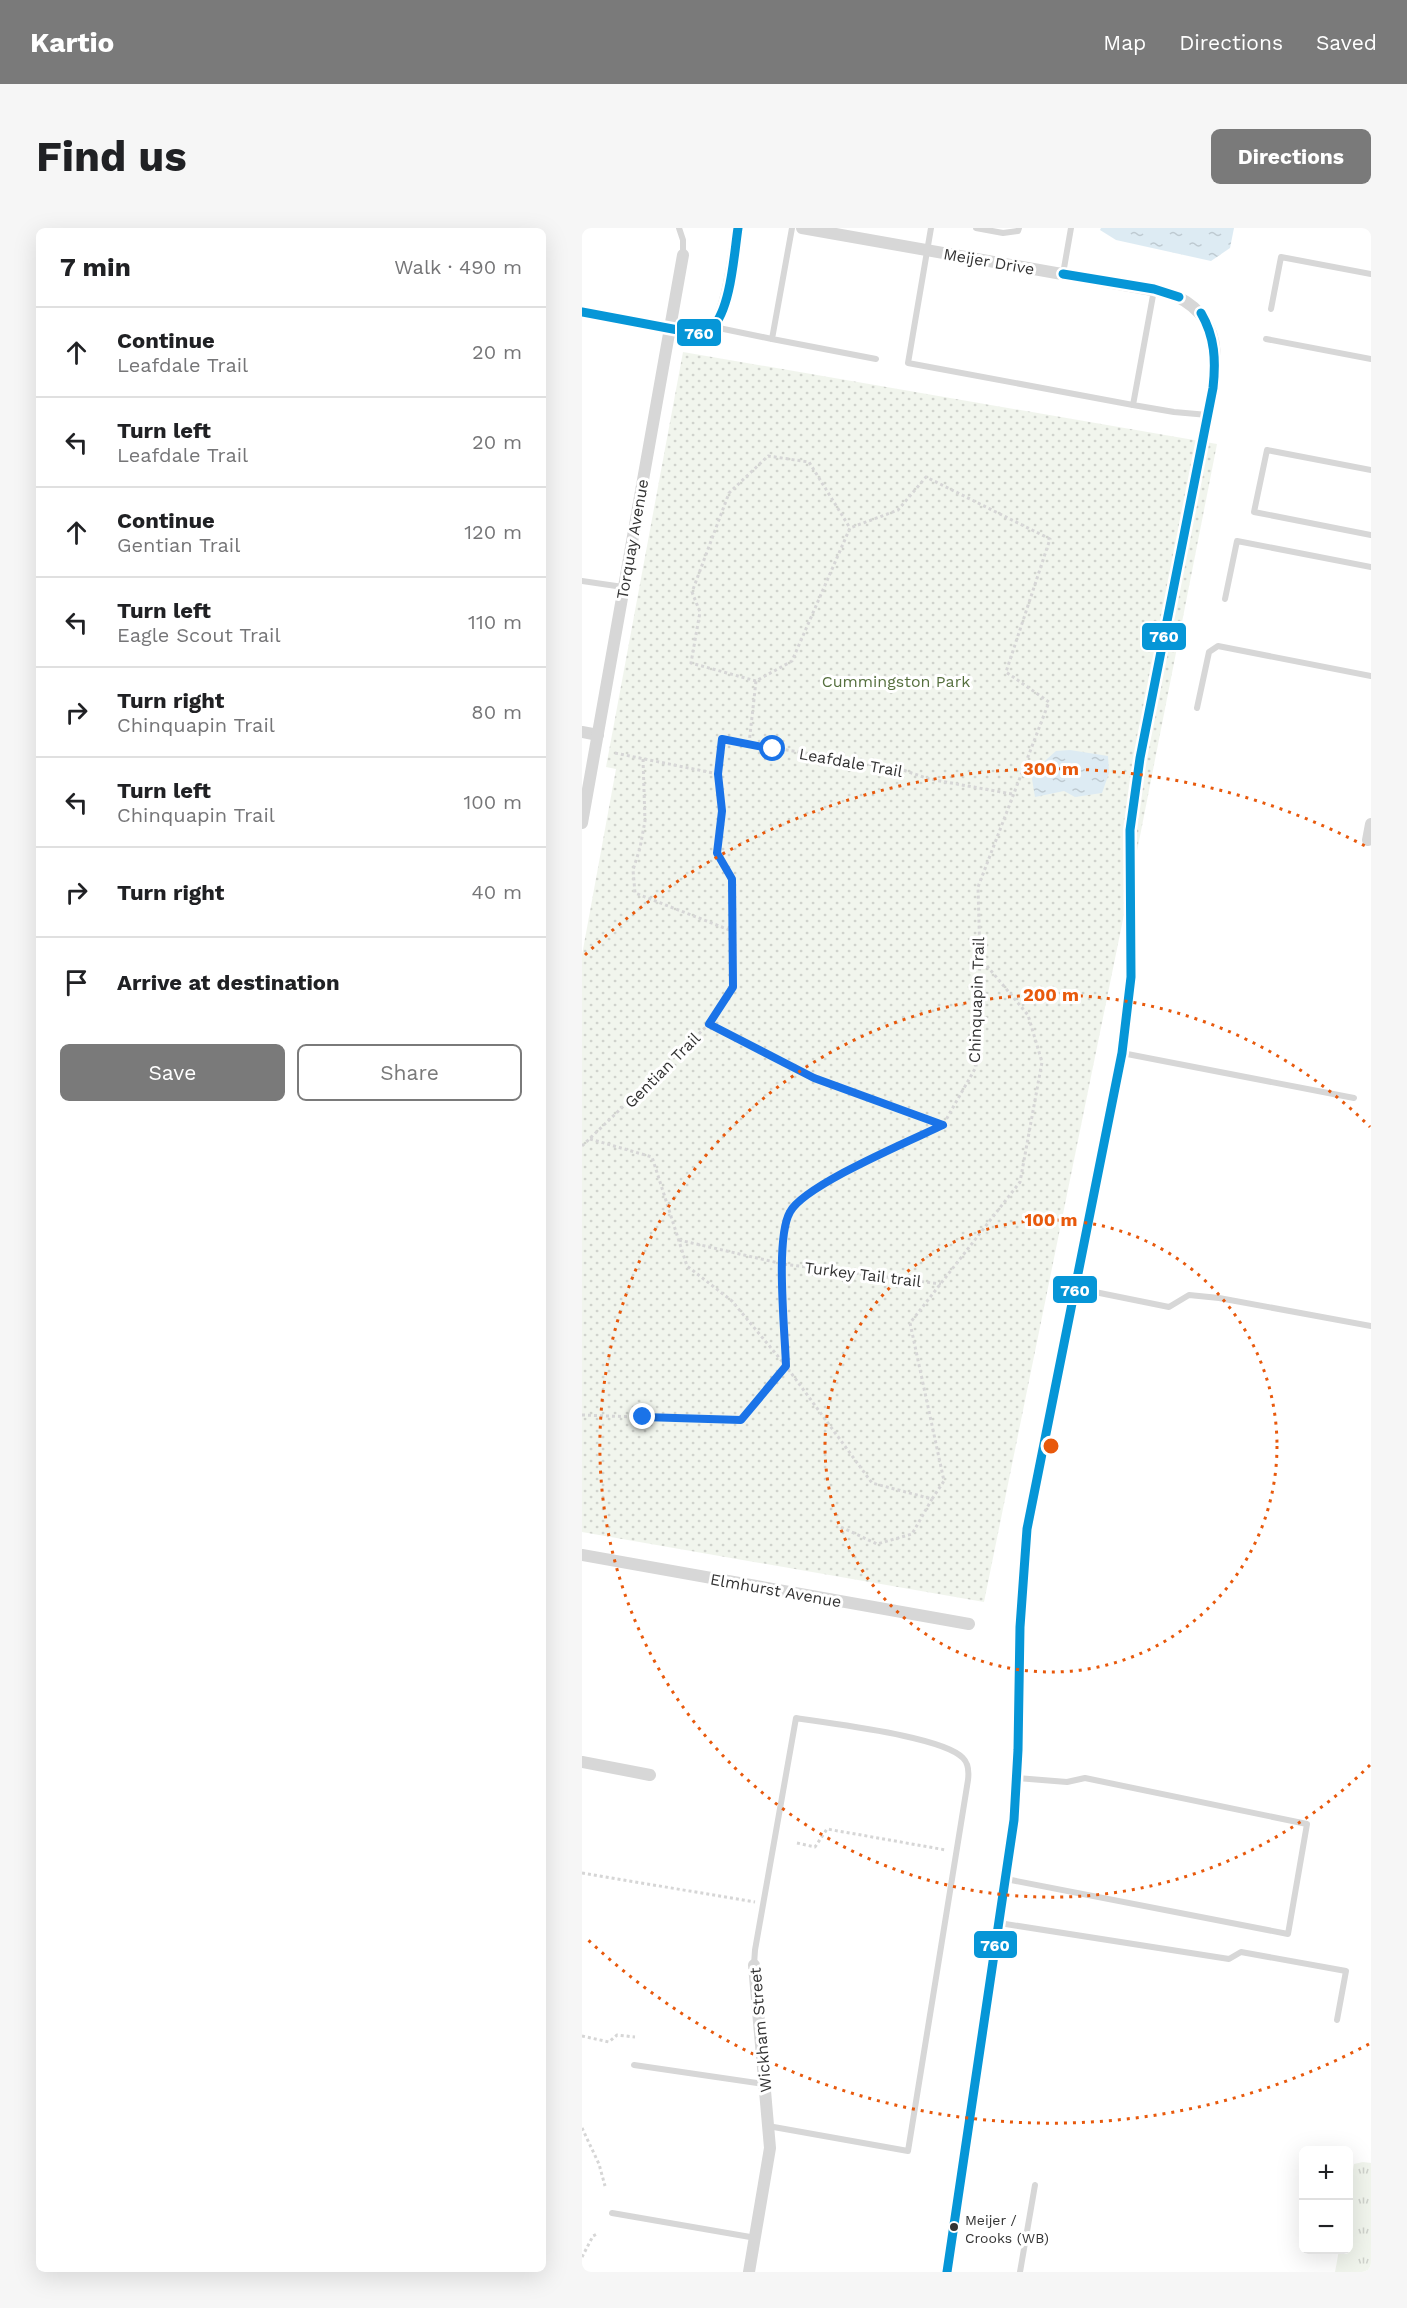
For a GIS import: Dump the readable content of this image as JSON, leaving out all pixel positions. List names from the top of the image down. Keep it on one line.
{"streets":{"street":["Meijer Drive","Torquay Avenue","Elmhurst Avenue","Wickham Street"],"path":["Leafdale Trail","Chinquapin Trail","Gentian Trail","Turkey Tail trail"]},"crossings":[["Leafdale Trail","Chinquapin Trail"],["Leafdale Trail","Gentian Trail"]],"parks":["Cummingston Park"],"places":["Meijer / Crooks (WB)"],"lines":["transit line 760"],"page":{"header":"Kartio","nav":["Map","Directions","Saved"],"buttons":["Directions",["Save","Share"]],"title":"Find us","heading":["7 min","Walk · 490 m"],"list":[["Continue","Leafdale Trail","20 m"],["Turn left","Leafdale Trail","20 m"],["Continue","Gentian Trail","120 m"],["Turn left","Eagle Scout Trail","110 m"],["Turn right","Chinquapin Trail","80 m"],["Turn left","Chinquapin Trail","100 m"],["Turn right","40 m"],"Arrive at destination"],"map_buttons":["+","−"]},"rings":["300 m","200 m","100 m"]}
